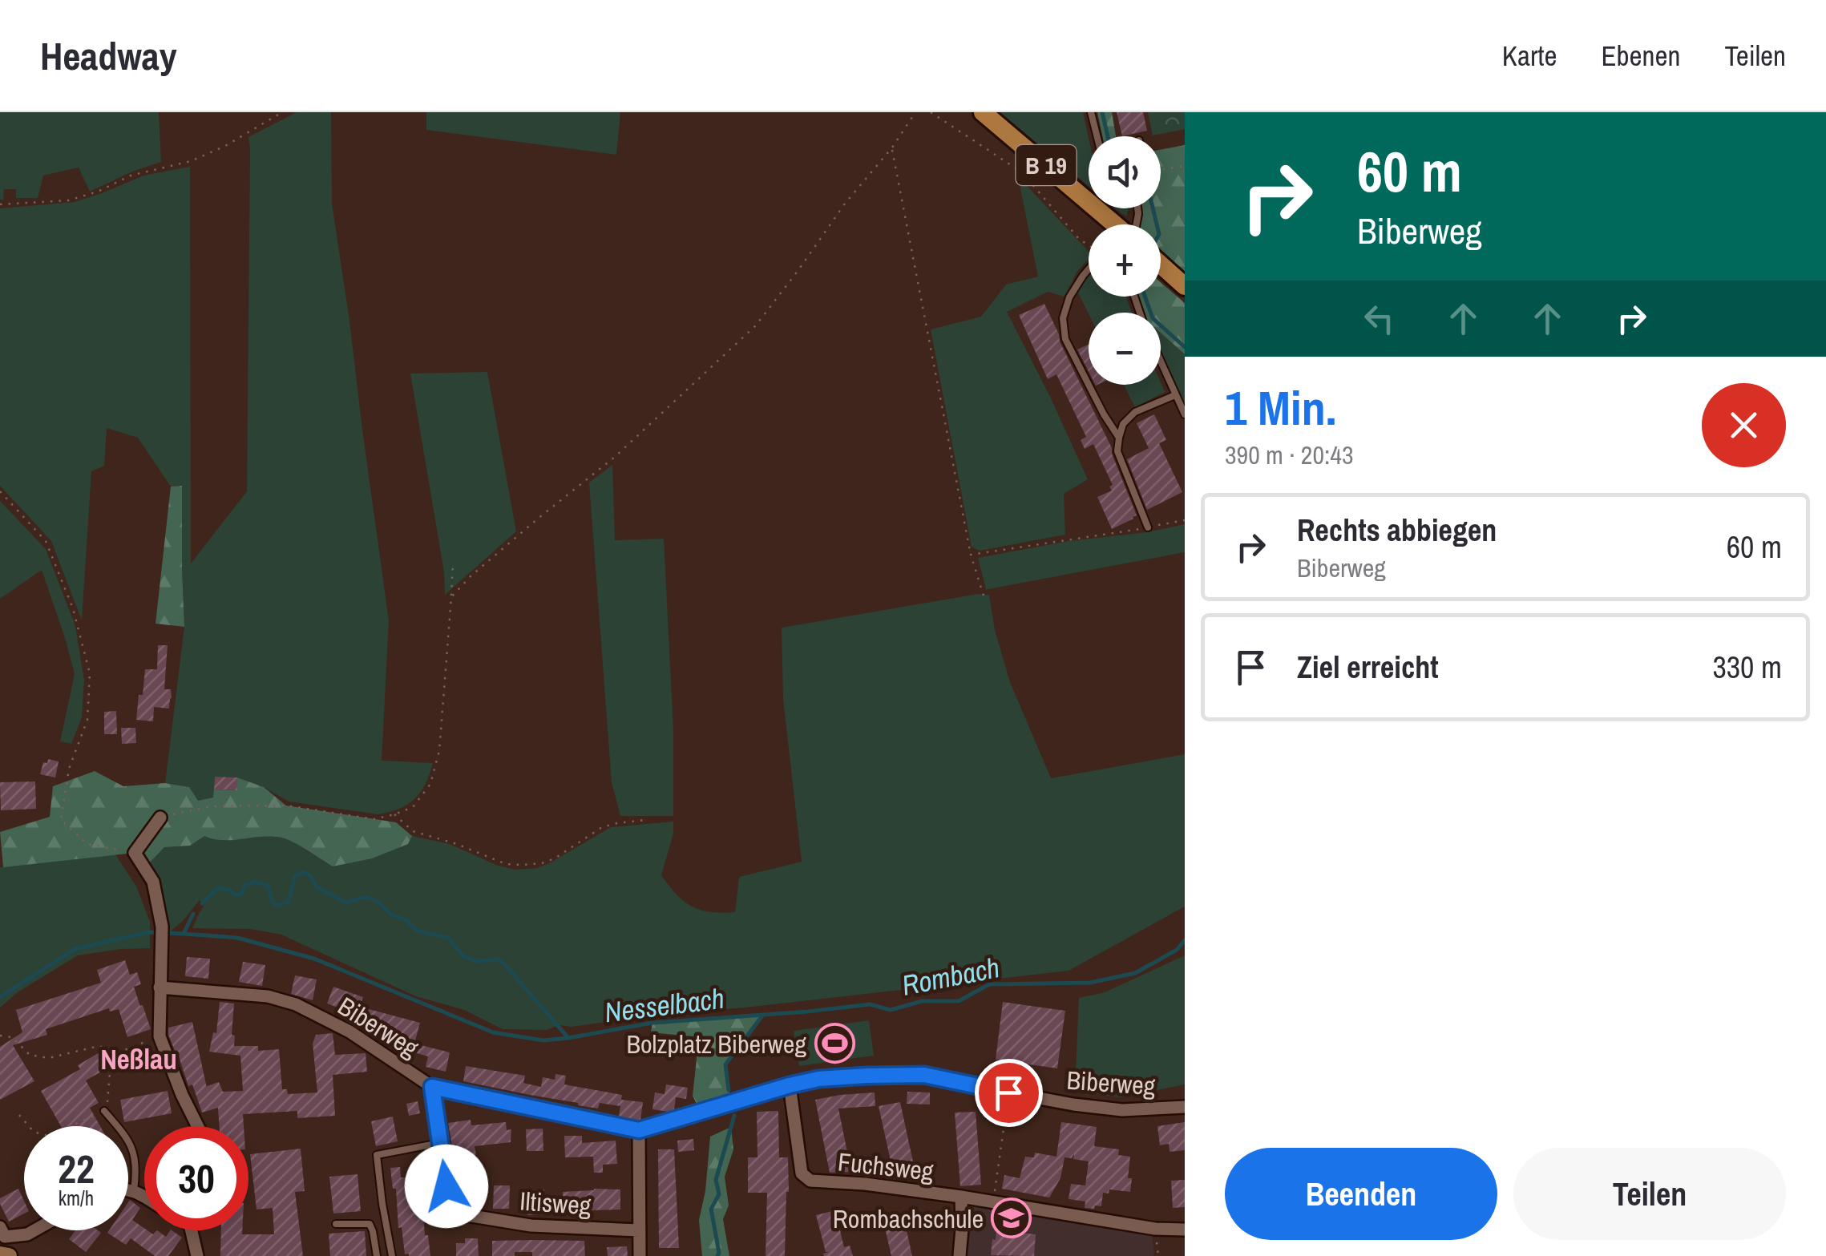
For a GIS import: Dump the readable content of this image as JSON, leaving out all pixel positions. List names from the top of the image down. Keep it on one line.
{"streets":{"main road":["B 19"],"street":["Biberweg","Fuchsweg","Iltisweg"]},"crossings":[["Biberweg","Fuchsweg"],["Biberweg","Iltisweg"]],"districts":["Neßlau"],"water":["Rombach","Nesselbach"],"places":{"sports":["Bolzplatz Biberweg"],"school or university":["Rombachschule"]},"page":{"header":"Headway","nav":["Karte","Ebenen","Teilen"],"turn":["60 m","Biberweg"],"map_buttons":["+","−"],"heading":["1 Min.","390 m · 20:43"],"list":[{"name":"Rechts abbiegen","note":"Biberweg","value":"60 m"},{"name":"Ziel erreicht","value":"330 m"}],"speed":"22 km/h","limit":"30","buttons":["Beenden","Teilen"]}}
